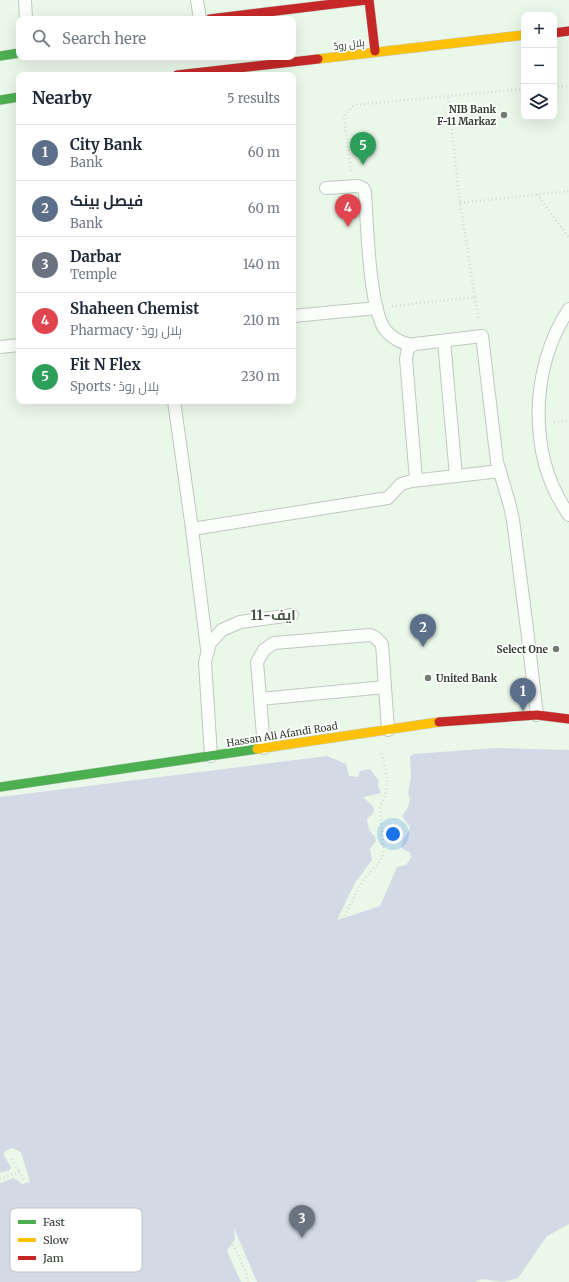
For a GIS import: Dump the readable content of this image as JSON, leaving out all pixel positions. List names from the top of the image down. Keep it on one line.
{"streets":{"street":["ہلال روڈ","Hassan Ali Afandi Road"]},"districts":["ایف-11"],"places":["NIB Bank F-11 Markaz","Select One","United Bank"],"legend":["Fast","Slow","Jam"],"page":{"map_buttons":["+","−"],"search":"Search here","heading":["Nearby","5 results"],"list":[{"mark":"1","name":"City Bank","note":"Bank","value":"60 m"},{"mark":"2","name":"فیصل بینک","note":"Bank","value":"60 m"},{"mark":"3","name":"Darbar","note":"Temple","value":"140 m"},{"mark":"4","name":"Shaheen Chemist","note":"Pharmacy · ہلال روڈ","value":"210 m"},{"mark":"5","name":"Fit N Flex","note":"Sports · ہلال روڈ","value":"230 m"}],"pins":["5","4","2","1","3"]}}
